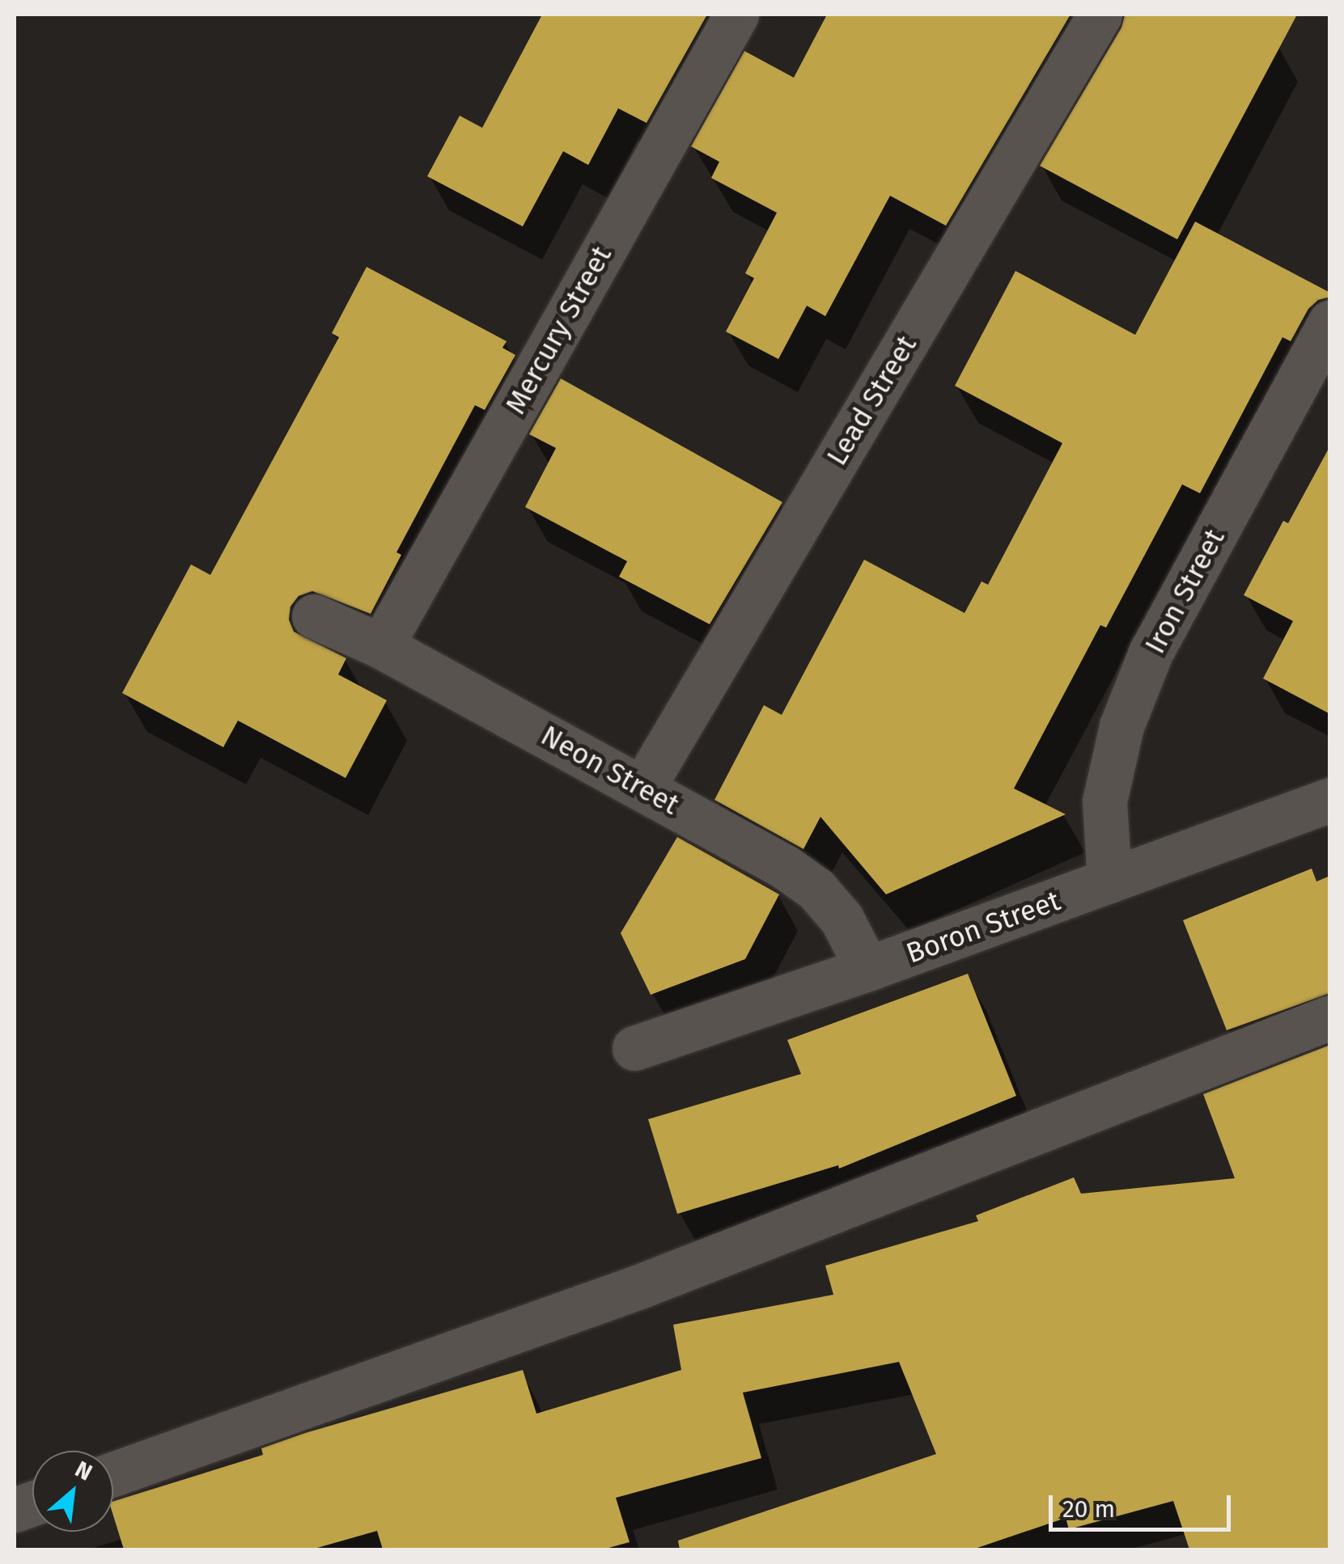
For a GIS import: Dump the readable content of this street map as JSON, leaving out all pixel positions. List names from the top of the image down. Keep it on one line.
{"streets":{"street":["Mercury Street","Lead Street","Iron Street","Neon Street","Boron Street"]},"crossings":[["Mercury Street","Neon Street"],["Lead Street","Neon Street"],["Iron Street","Boron Street"],["Neon Street","Boron Street"]],"scale_bar":"20 m","north":"top right"}
